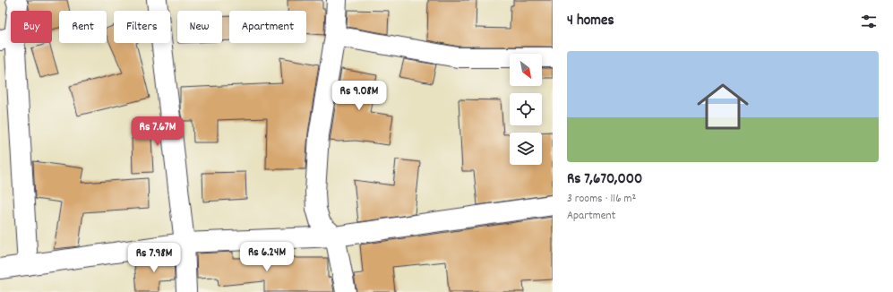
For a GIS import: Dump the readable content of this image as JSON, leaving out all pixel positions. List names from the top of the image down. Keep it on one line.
{"north":"bottom right","page":{"heading":"4 homes","chip":["Buy","Rent","Filters","New","Apartment"],"list":[{"name":"Rs 7,670,000","note":"3 rooms · 116 m² · Apartment"}],"price":["Rs 9.08M","Rs 7.67M","Rs 6.24M","Rs 7.98M"]}}
